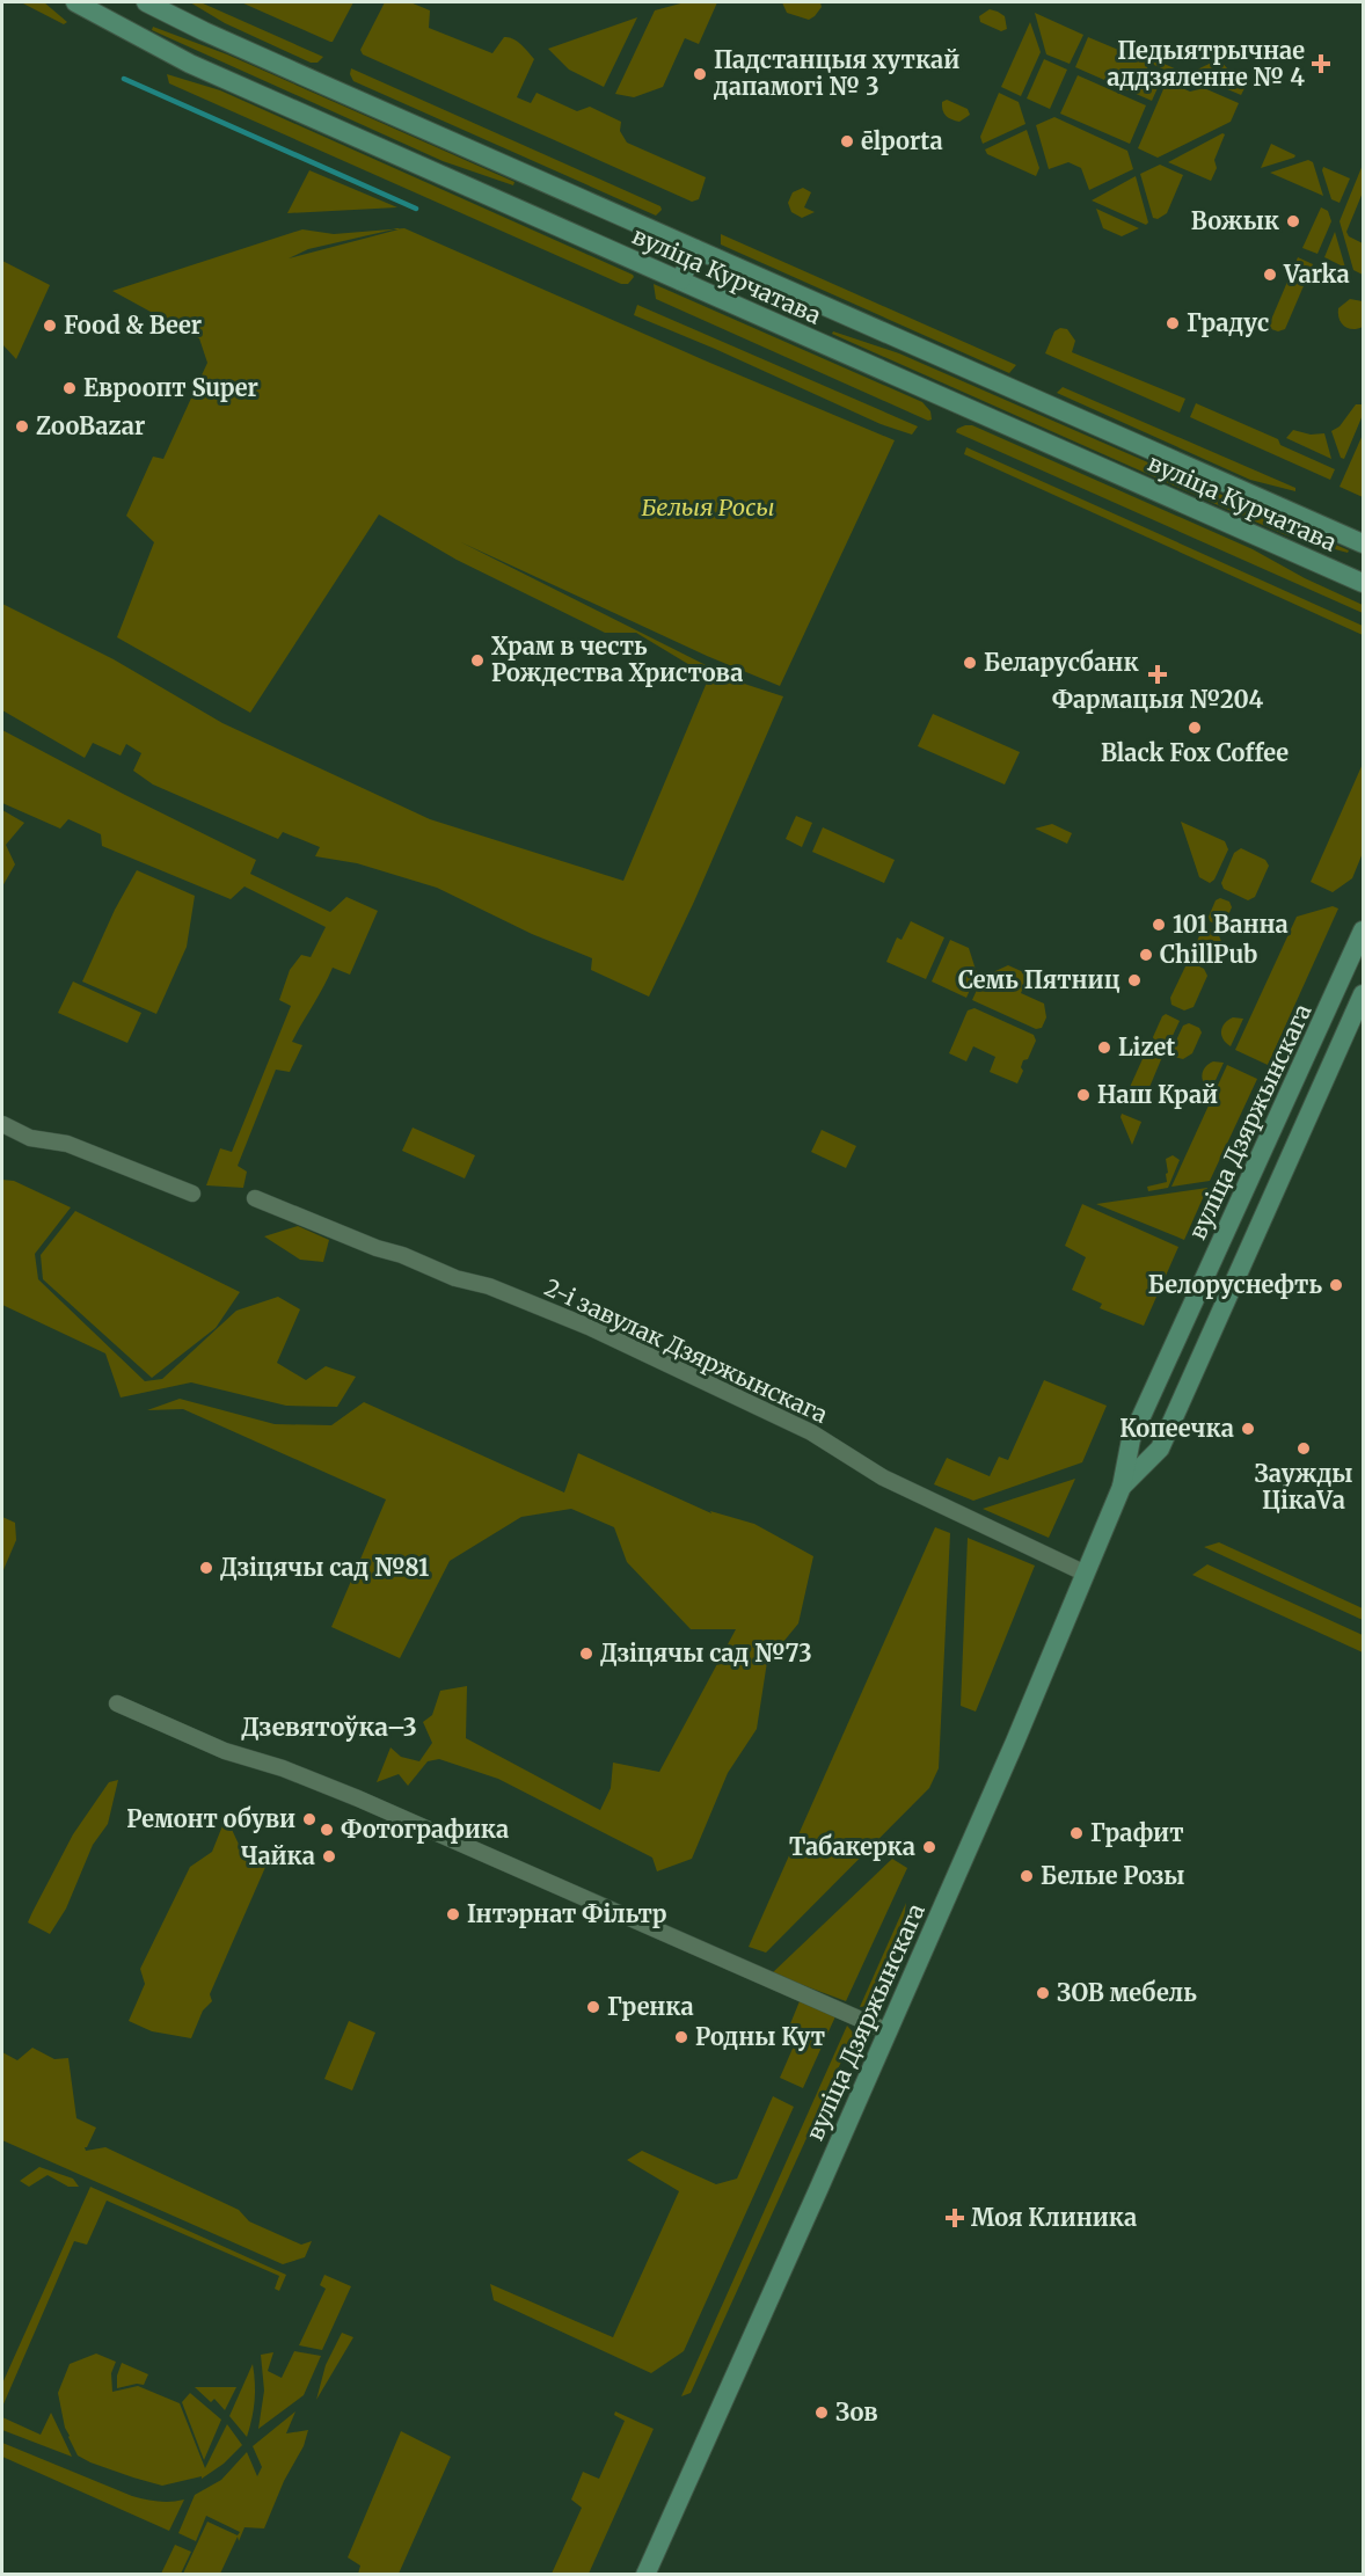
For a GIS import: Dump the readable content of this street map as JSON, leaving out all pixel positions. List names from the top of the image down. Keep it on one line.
{"streets":{"main road":["вуліца Курчатава","вуліца Дзяржынскага"],"street":["2-і завулак Дзяржынскага"]},"crossings":[["вуліца Дзяржынскага","2-і завулак Дзяржынскага"]],"districts":["Дзевятоўка–3"],"parks":["Белыя Росы"],"places":{"health":["Педыятрычнае аддзяленне № 4","Фармацыя №204","Моя Клиника"],"other":["Падстанцыя хуткай дапамогі № 3","ēlporta","Вожык","Varka","Градус","Food & Beer","Евроопт Super","ZooBazar","Храм в честь Рождества Христова","Беларусбанк","Black Fox Coffee","101 Ванна","ChillPub","Семь Пятниц","Lizet","Наш Край","Белоруснефть","Копеечка","Заужды ЦікаVа","Дзіцячы сад №81","Дзіцячы сад №73","Ремонт обуви","Фотографика","Графит","Табакерка","Чайка","Белые Розы","Інтэрнат Фільтр","ЗОВ мебель","Гренка","Родны Кут","Зов"]}}
